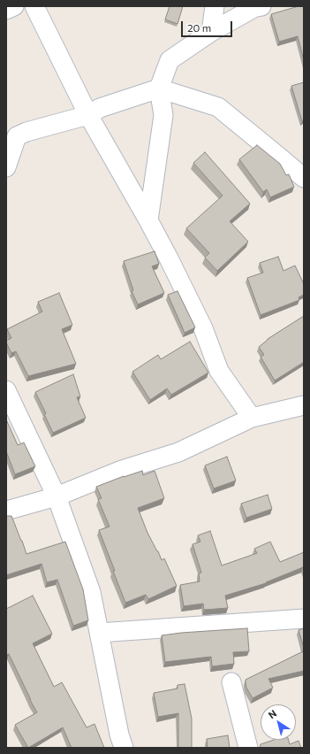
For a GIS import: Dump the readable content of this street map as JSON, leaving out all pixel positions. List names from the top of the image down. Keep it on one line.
{"scale_bar":"20 m","north":"top left"}
